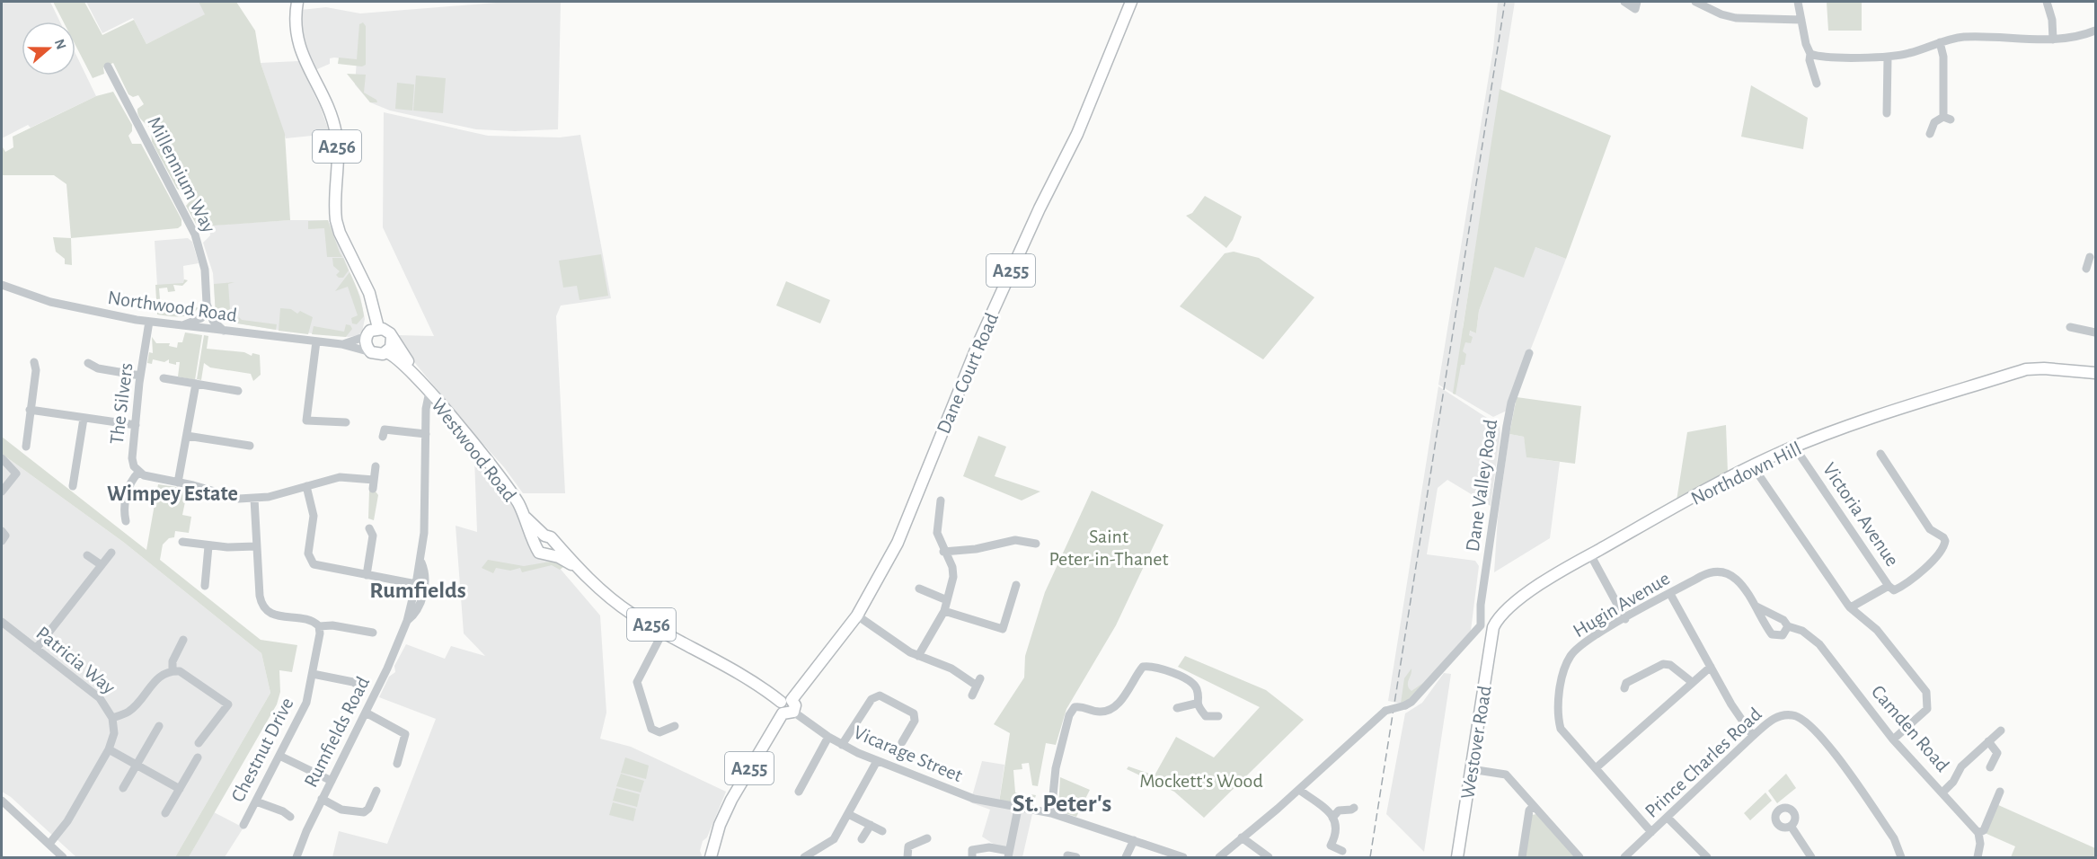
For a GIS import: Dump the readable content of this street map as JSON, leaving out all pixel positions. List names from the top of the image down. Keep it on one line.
{"streets":{"main road":["A256","A255","Dane Court Road","Westwood Road","Northdown Hill","Westover Road"],"street":["Millennium Way","Northwood Road","The Silvers","Dane Valley Road","Victoria Avenue","Hugin Avenue","Patricia Way","Camden Road","Rumfields Road","Chestnut Drive","Vicarage Street","Prince Charles Road"]},"crossings":[["A256","A255"],["A256","Northwood Road"],["A256","Dane Court Road"],["A256","Westwood Road"],["A256","Vicarage Street"],["Millennium Way","Northwood Road"],["A255","Dane Court Road"],["A255","Vicarage Street"],["Northwood Road","The Silvers"],["Northwood Road","Westwood Road"],["Dane Court Road","Vicarage Street"],["Westwood Road","Rumfields Road"],["Northdown Hill","Victoria Avenue"],["Northdown Hill","Westover Road"],["Hugin Avenue","Camden Road"],["Hugin Avenue","Prince Charles Road"]],"districts":["Wimpey Estate","Rumfields","St. Peter's"],"parks":["Saint Peter-in-Thanet","Mockett's Wood"],"north":"right"}
